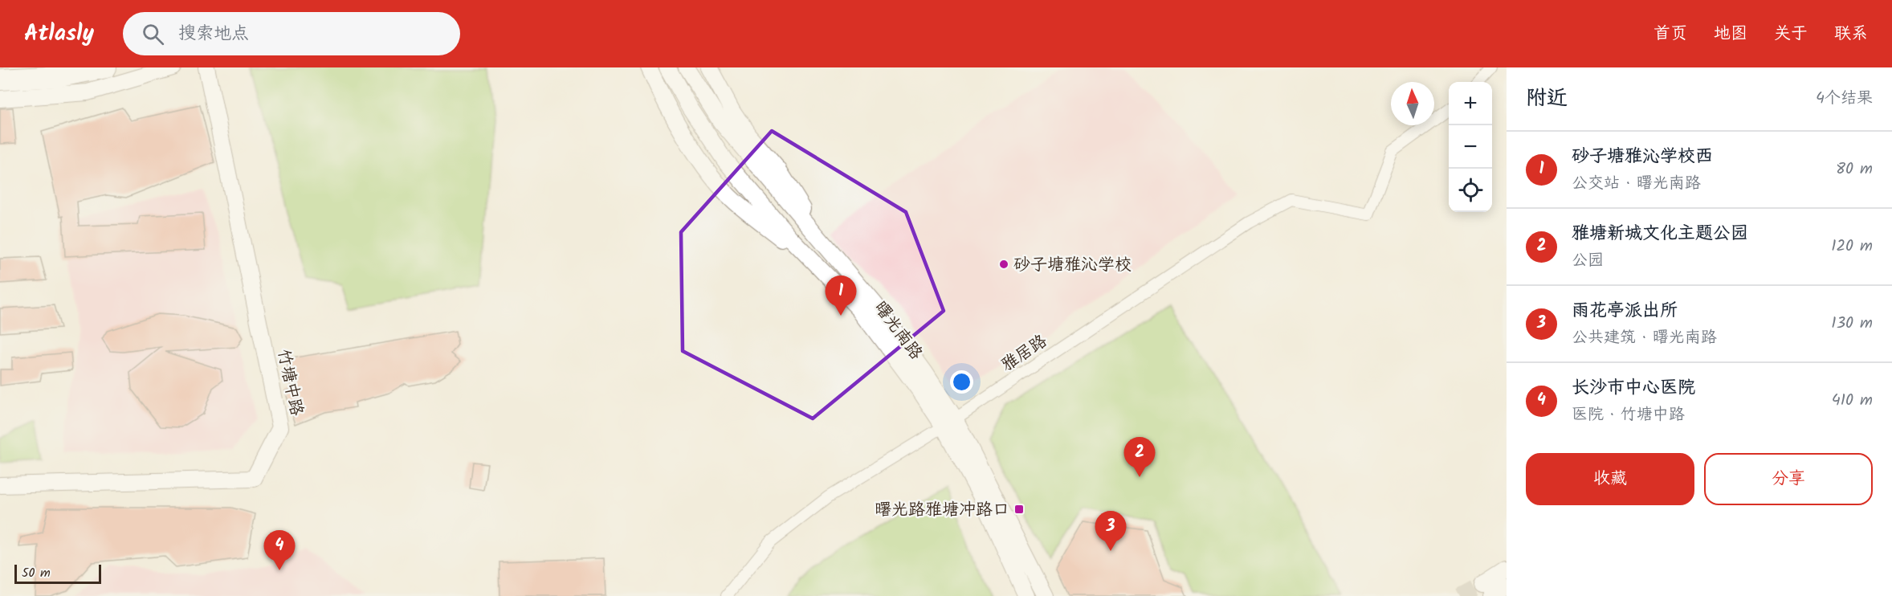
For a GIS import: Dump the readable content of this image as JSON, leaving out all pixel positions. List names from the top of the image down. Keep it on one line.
{"streets":{"main road":["曙光南路","竹塘中路"],"street":["雅居路"]},"crossings":[["曙光南路","雅居路"]],"places":{"other":["砂子塘雅沁学校"],"transit":["曙光路雅塘冲路口"]},"scale_bar":"50 m","north":"top","page":{"header":"Atlasly","search":"搜索地点","nav":["首页","地图","关于","联系"],"heading":["附近","4个结果"],"map_buttons":["+","−"],"list":[{"mark":"1","name":"砂子塘雅沁学校西","note":"公交站 · 曙光南路","value":"80 m"},{"mark":"2","name":"雅塘新城文化主题公园","note":"公园","value":"120 m"},{"mark":"3","name":"雨花亭派出所","note":"公共建筑 · 曙光南路","value":"130 m"},{"mark":"4","name":"长沙市中心医院","note":"医院 · 竹塘中路","value":"410 m"}],"pins":["1","2","3","4"],"buttons":["收藏","分享"],"scale":"50 m"}}
